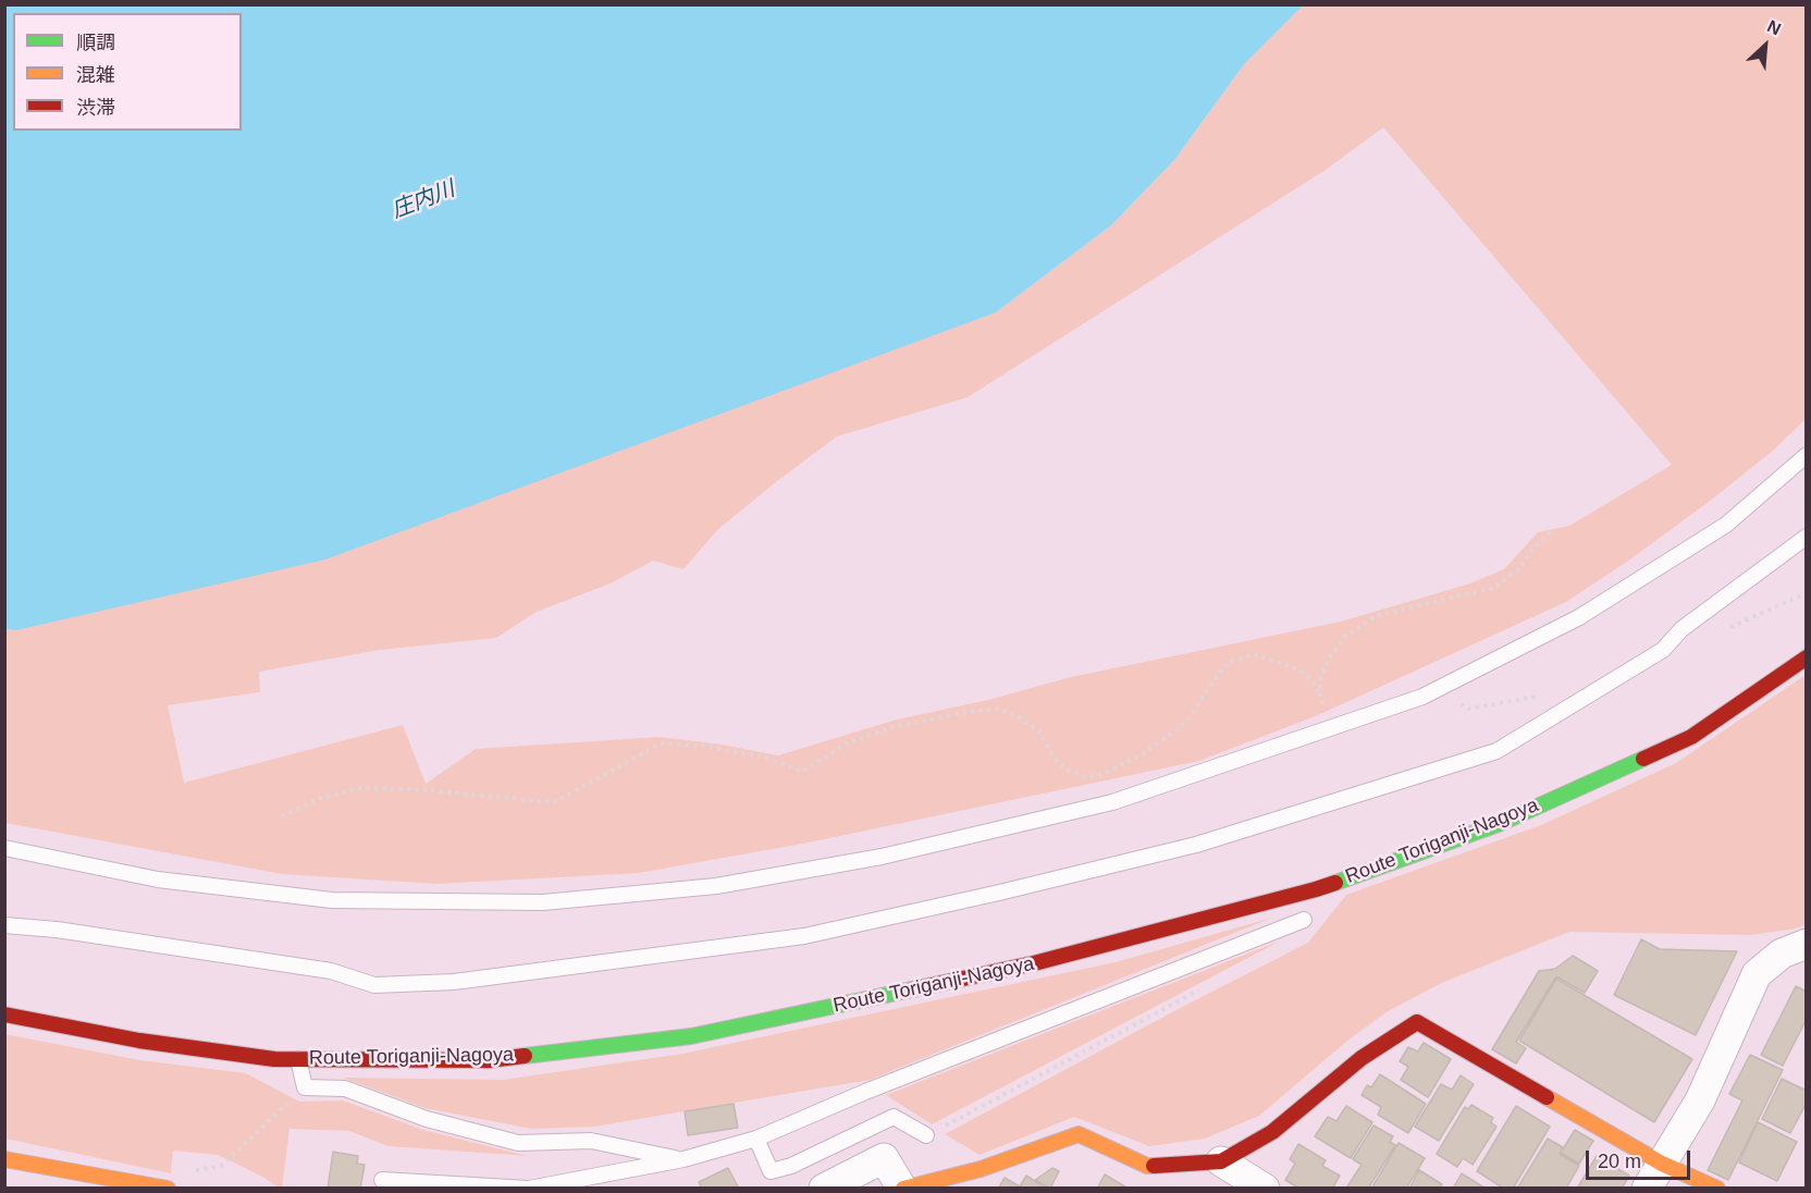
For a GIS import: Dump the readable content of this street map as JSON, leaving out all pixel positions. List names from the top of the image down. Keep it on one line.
{"streets":{"main road":["Route Toriganji-Nagoya"]},"water":["庄内川"],"legend":["順調","混雑","渋滞"],"scale_bar":"20 m","north":"top right"}
